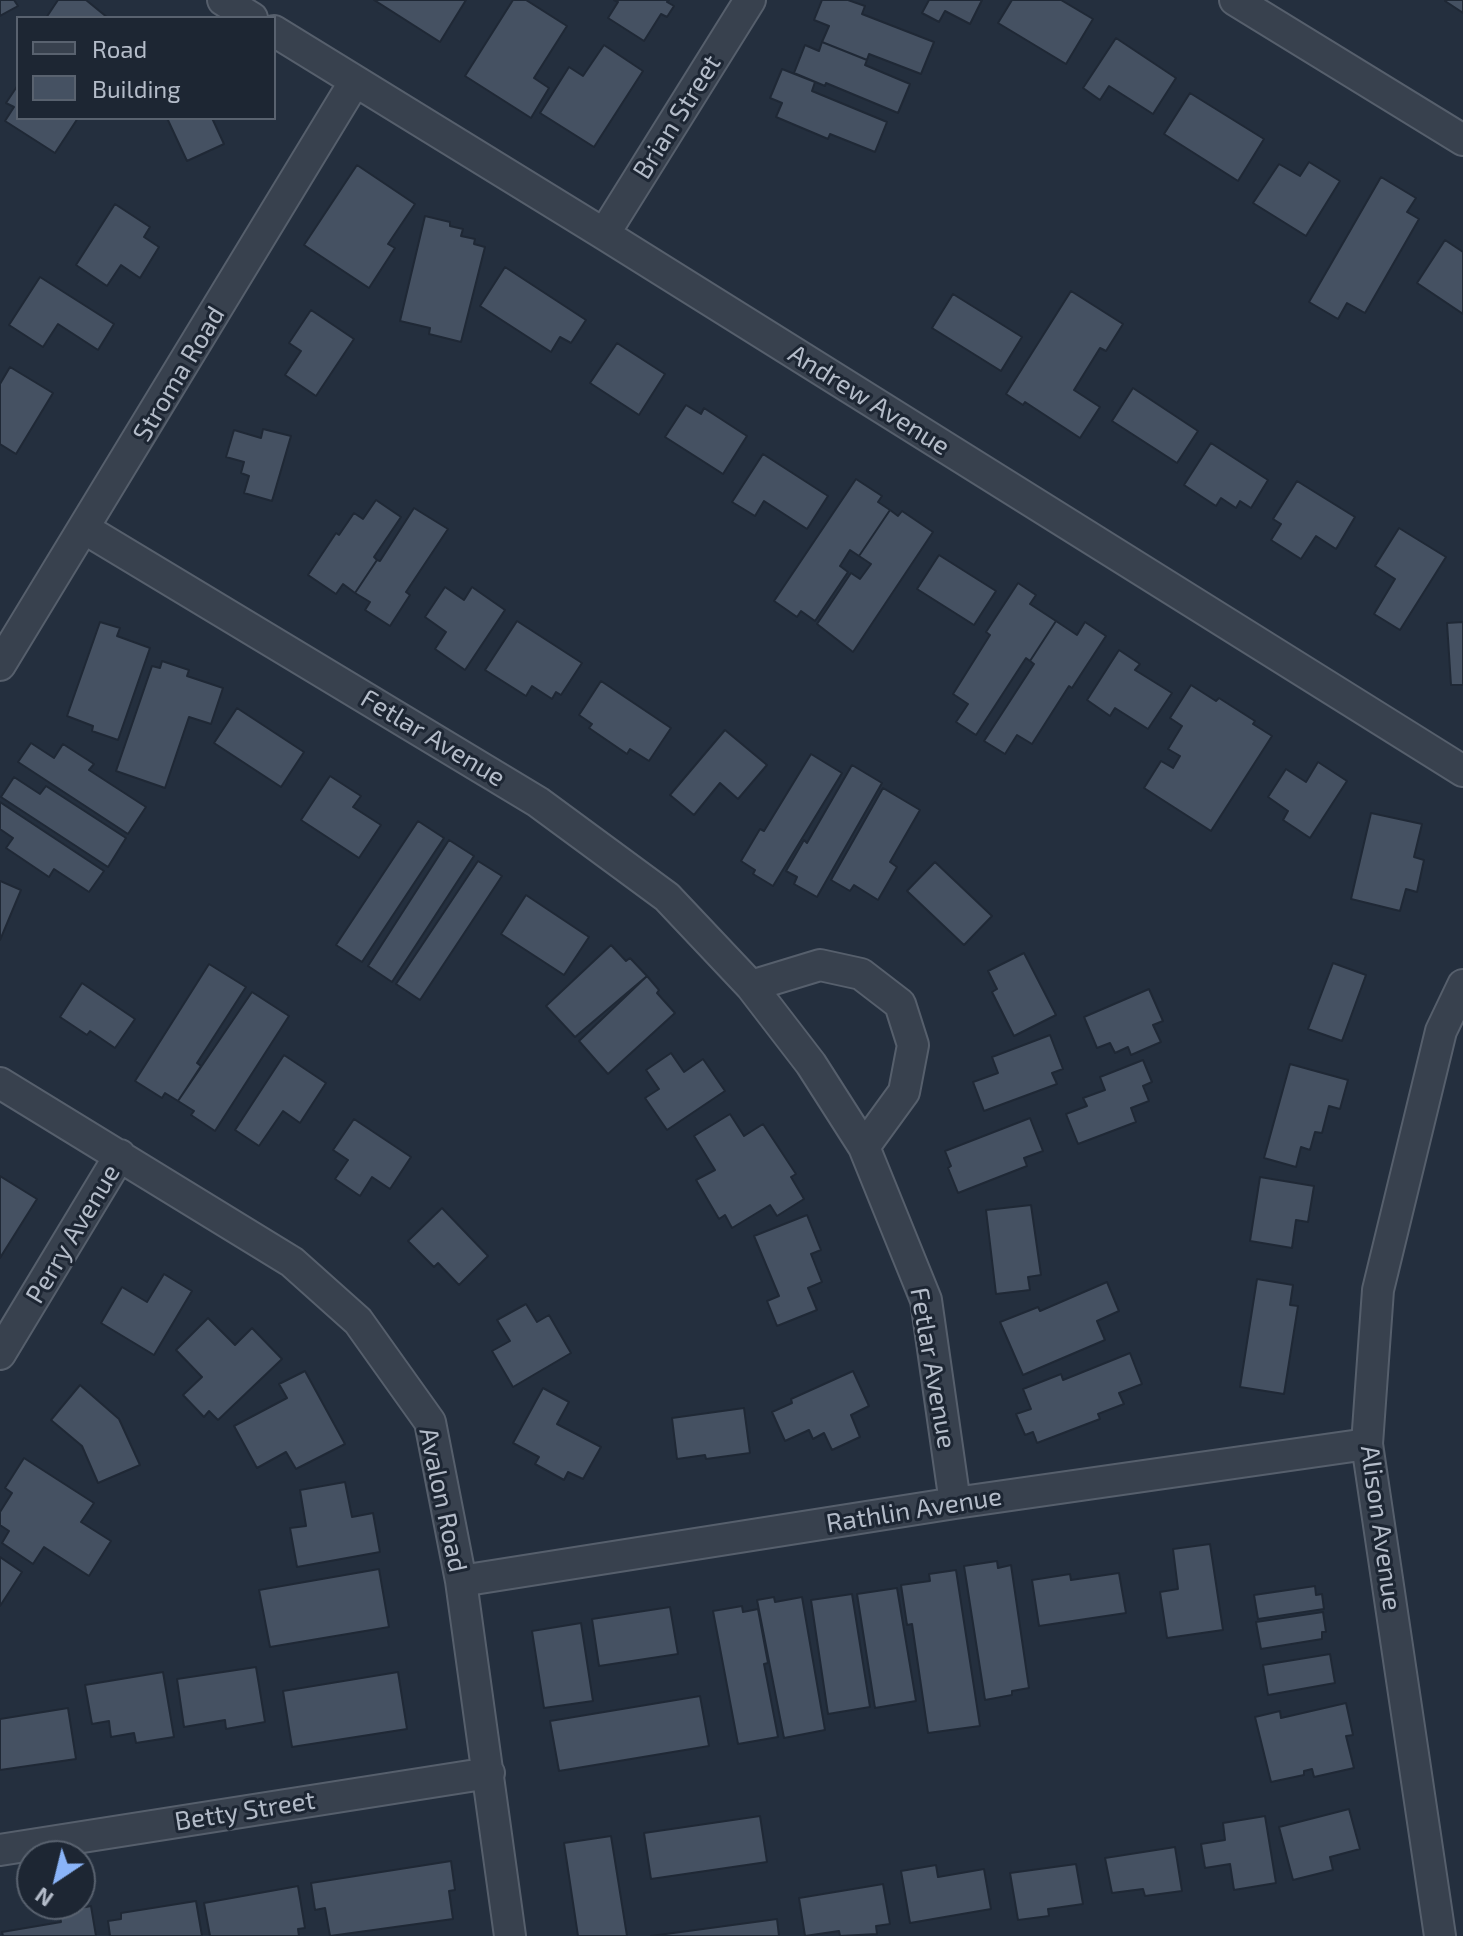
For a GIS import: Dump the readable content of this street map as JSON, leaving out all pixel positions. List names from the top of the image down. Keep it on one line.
{"streets":{"street":["Brian Street","Stroma Road","Andrew Avenue","Fetlar Avenue","Perry Avenue","Avalon Road","Rathlin Avenue","Alison Avenue","Betty Street"]},"crossings":[["Brian Street","Andrew Avenue"],["Stroma Road","Andrew Avenue"],["Stroma Road","Fetlar Avenue"],["Fetlar Avenue","Rathlin Avenue"],["Perry Avenue","Avalon Road"],["Avalon Road","Rathlin Avenue"],["Avalon Road","Betty Street"],["Rathlin Avenue","Alison Avenue"]],"legend":["Road","Building"],"north":"bottom left"}
